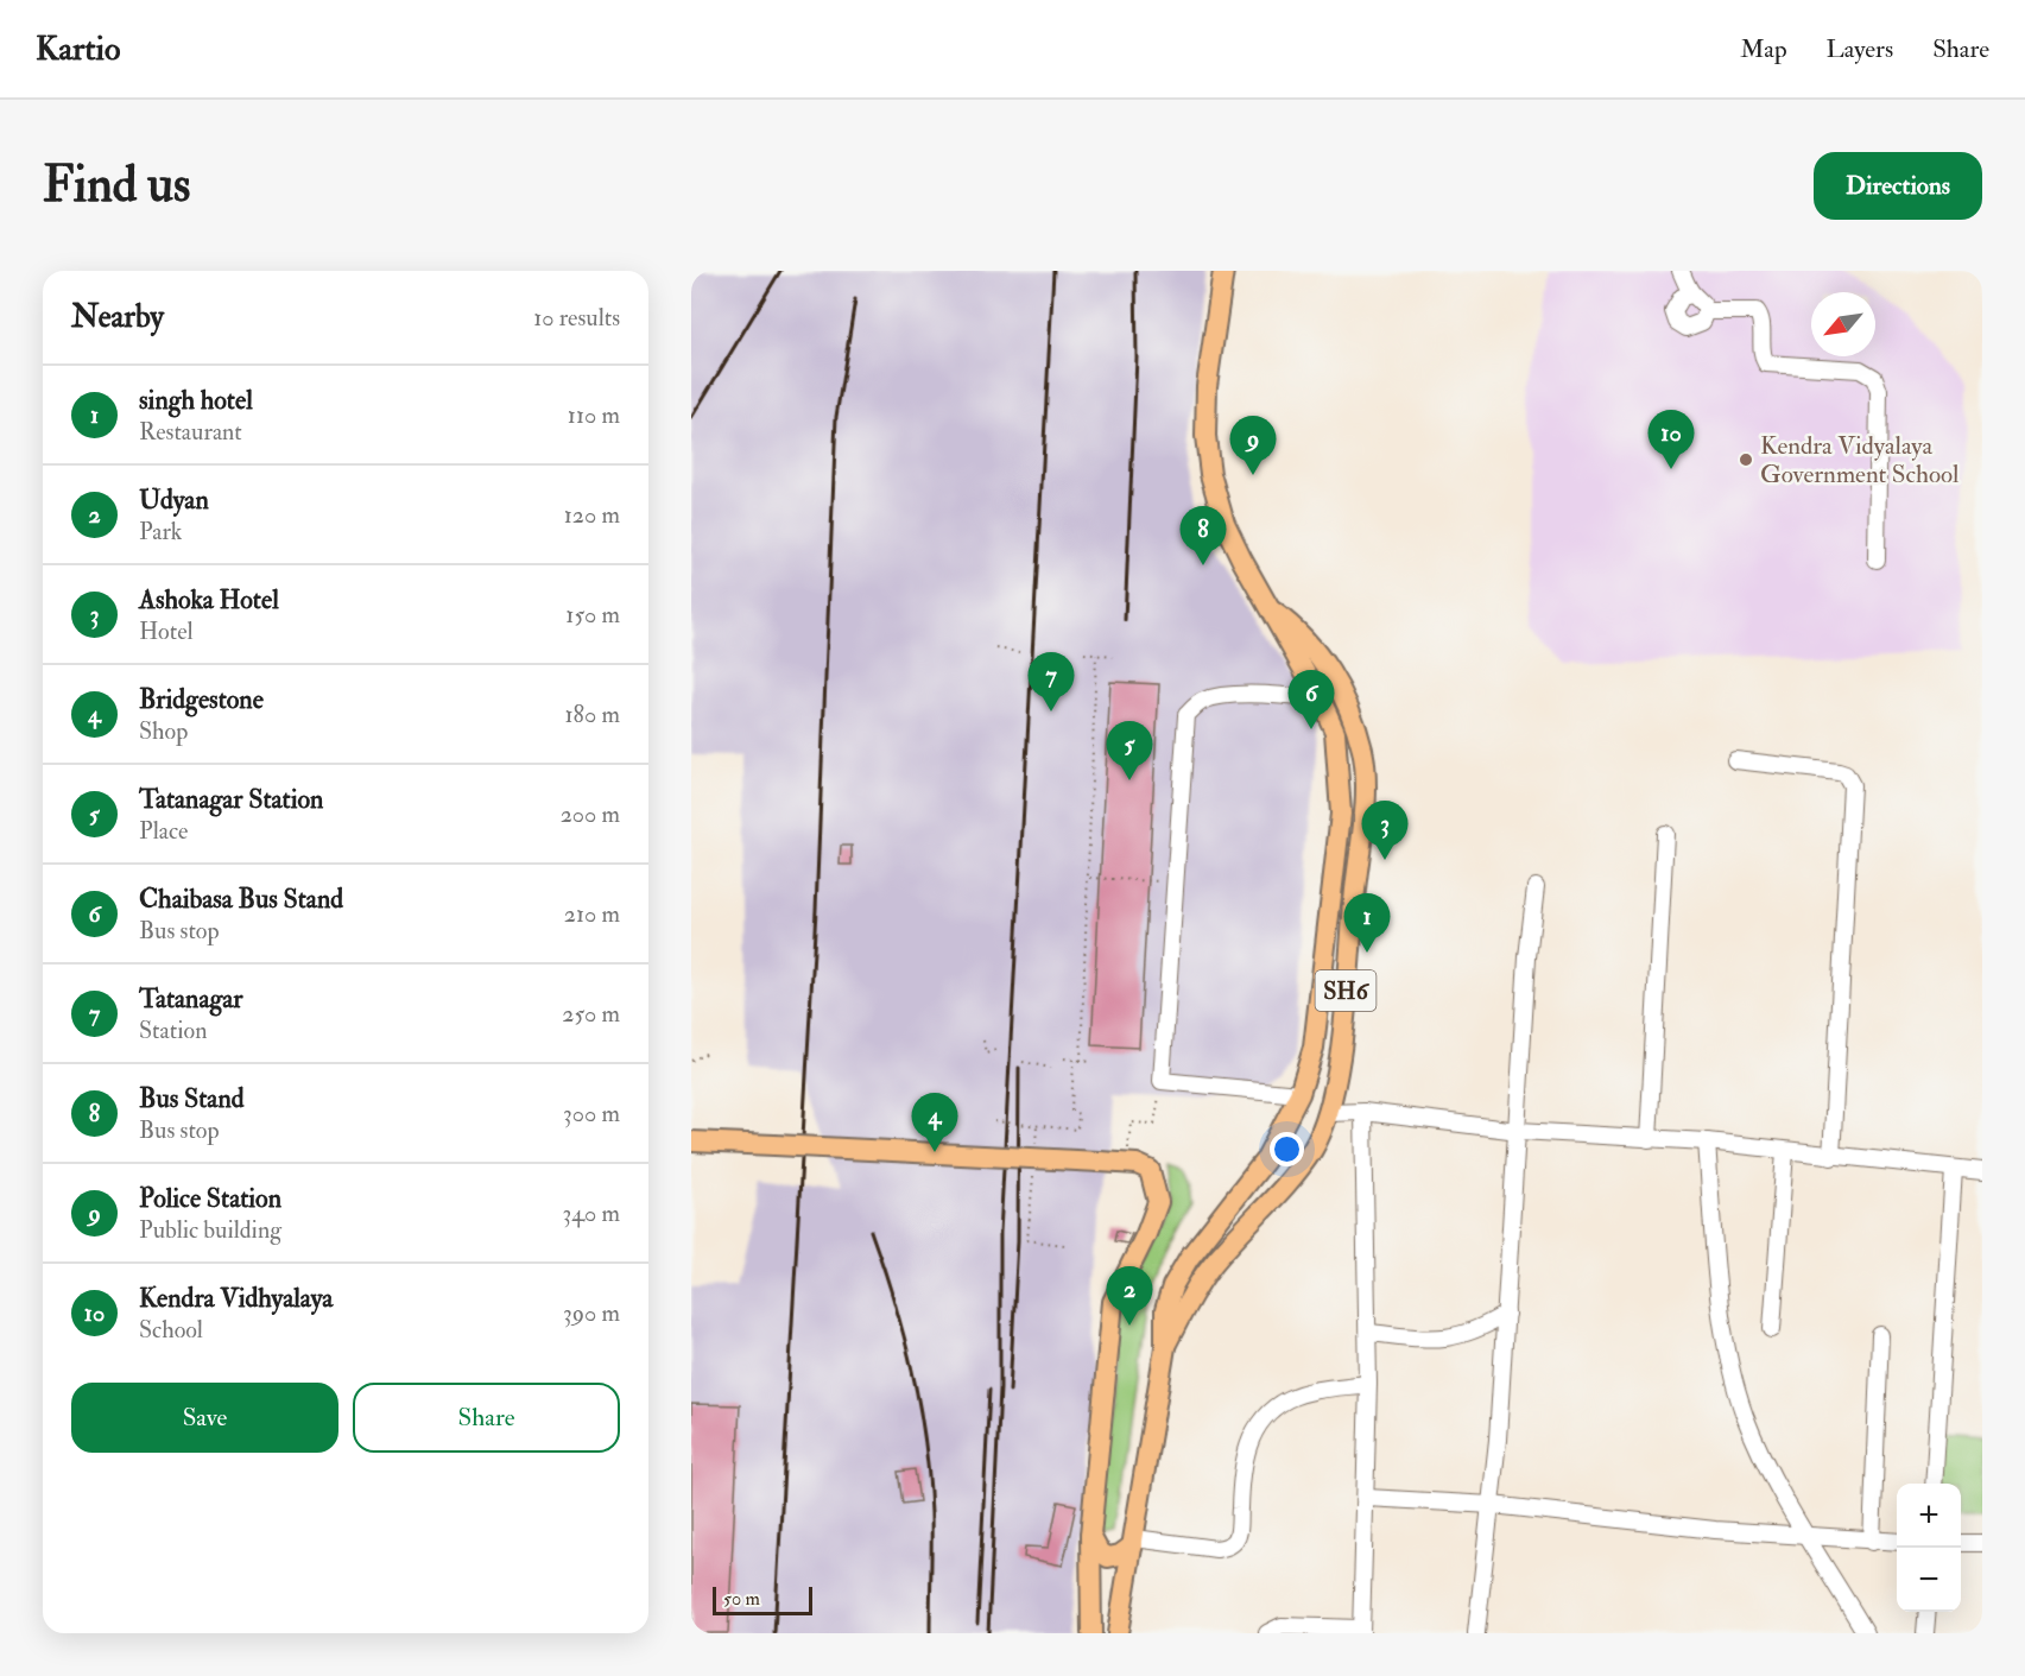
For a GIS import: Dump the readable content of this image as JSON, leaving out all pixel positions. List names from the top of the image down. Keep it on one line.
{"streets":{"main road":["SH6"]},"places":["Kendra Vidyalaya Government School"],"scale_bar":"50 m","north":"bottom left","page":{"header":"Kartio","nav":["Map","Layers","Share"],"buttons":["Directions",["Save","Share"]],"title":"Find us","heading":["Nearby","10 results"],"list":[{"mark":"1","name":"singh hotel","note":"Restaurant","value":"110 m"},{"mark":"2","name":"Udyan","note":"Park","value":"120 m"},{"mark":"3","name":"Ashoka Hotel","note":"Hotel","value":"150 m"},{"mark":"4","name":"Bridgestone","note":"Shop","value":"180 m"},{"mark":"5","name":"Tatanagar Station","note":"Place","value":"200 m"},{"mark":"6","name":"Chaibasa Bus Stand","note":"Bus stop","value":"210 m"},{"mark":"7","name":"Tatanagar","note":"Station","value":"250 m"},{"mark":"8","name":"Bus Stand","note":"Bus stop","value":"300 m"},{"mark":"9","name":"Police Station","note":"Public building","value":"340 m"},{"mark":"10","name":"Kendra Vidhyalaya","note":"School","value":"390 m"}],"pins":["10","9","8","7","6","5","3","1","4","2"],"map_buttons":["+","−"],"scale":"50 m"}}
